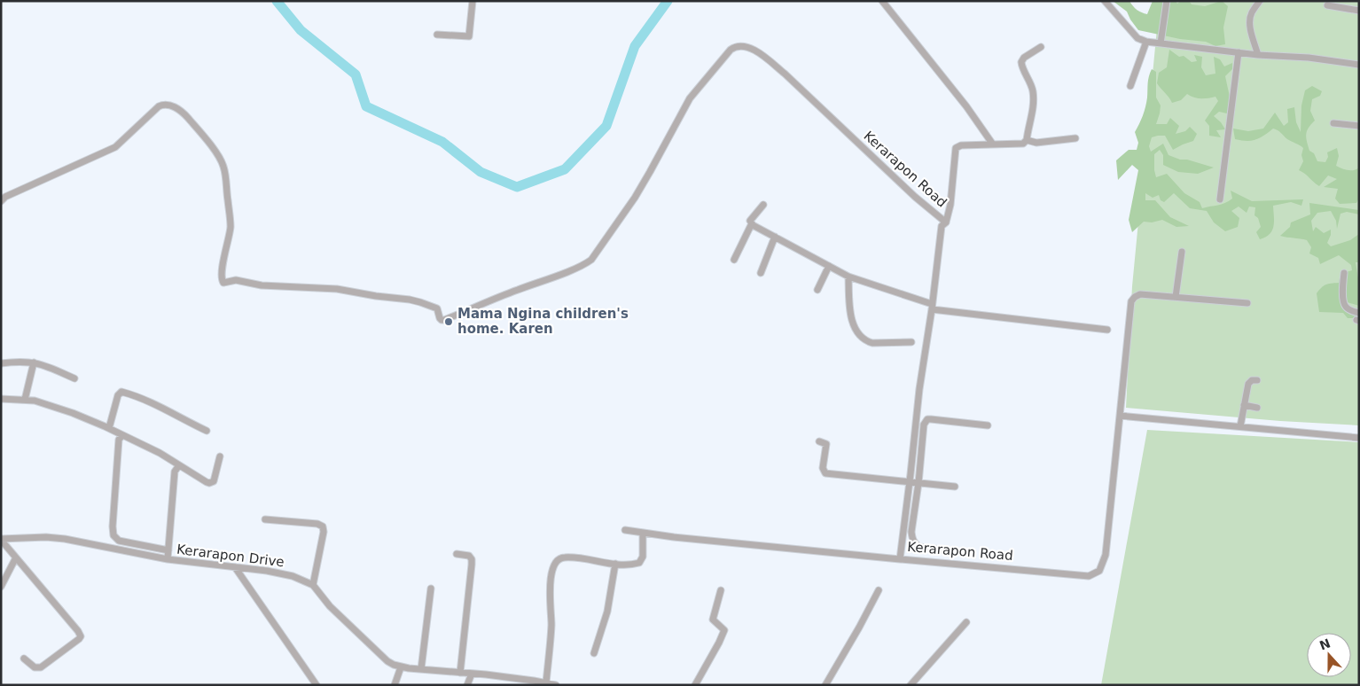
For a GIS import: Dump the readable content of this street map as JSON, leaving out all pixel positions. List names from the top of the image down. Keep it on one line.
{"streets":{"street":["Kerarapon Road","Kerarapon Drive"]},"places":["Mama Ngina children's home. Karen"],"north":"top"}
